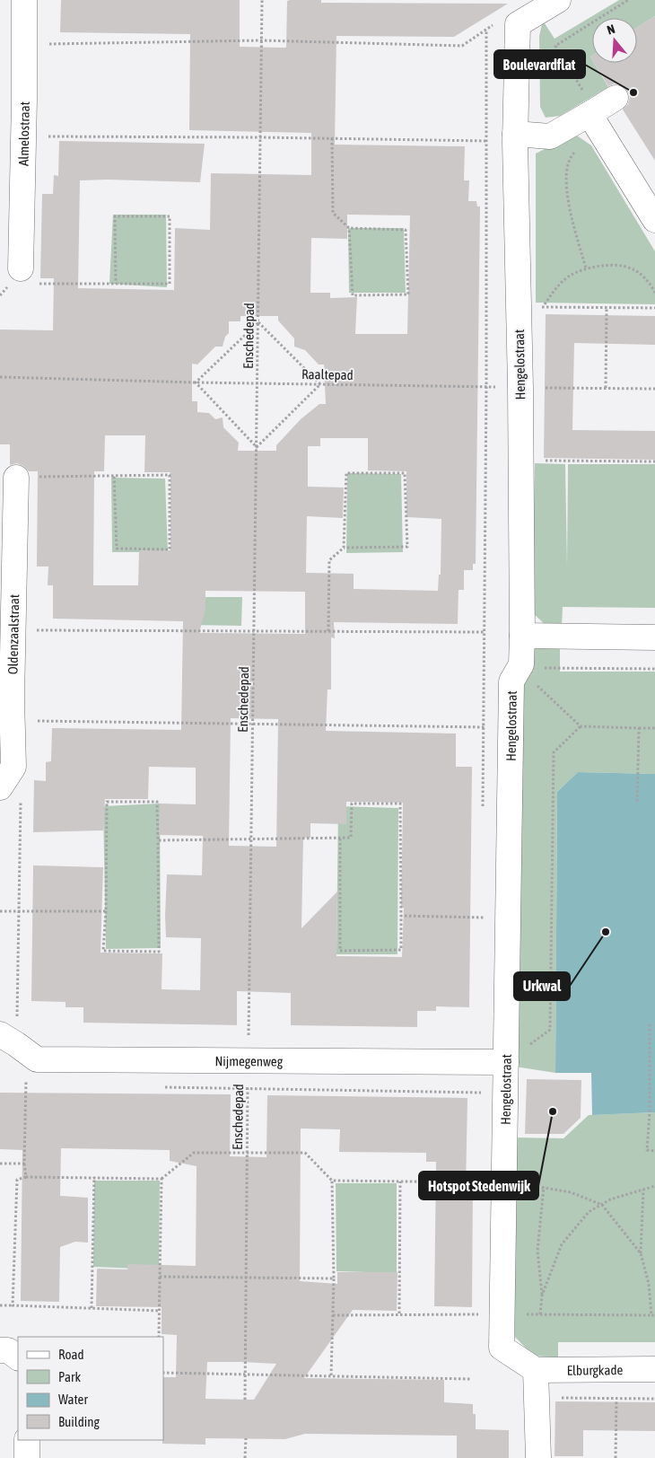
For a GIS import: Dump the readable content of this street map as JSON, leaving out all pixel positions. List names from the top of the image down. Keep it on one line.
{"streets":{"street":["Almelostraat","Hengelostraat","Oldenzaalstraat","Nijmegenweg","Elburgkade"],"path":["Enschedepad","Raaltepad"]},"crossings":[["Enschedepad","Raaltepad"],["Enschedepad","Nijmegenweg"],["Hengelostraat","Raaltepad"],["Hengelostraat","Nijmegenweg"],["Hengelostraat","Elburgkade"]],"places":["Boulevardflat","Urkwal","Hotspot Stedenwijk"],"legend":["Road","Park","Water","Building"],"north":"top"}
